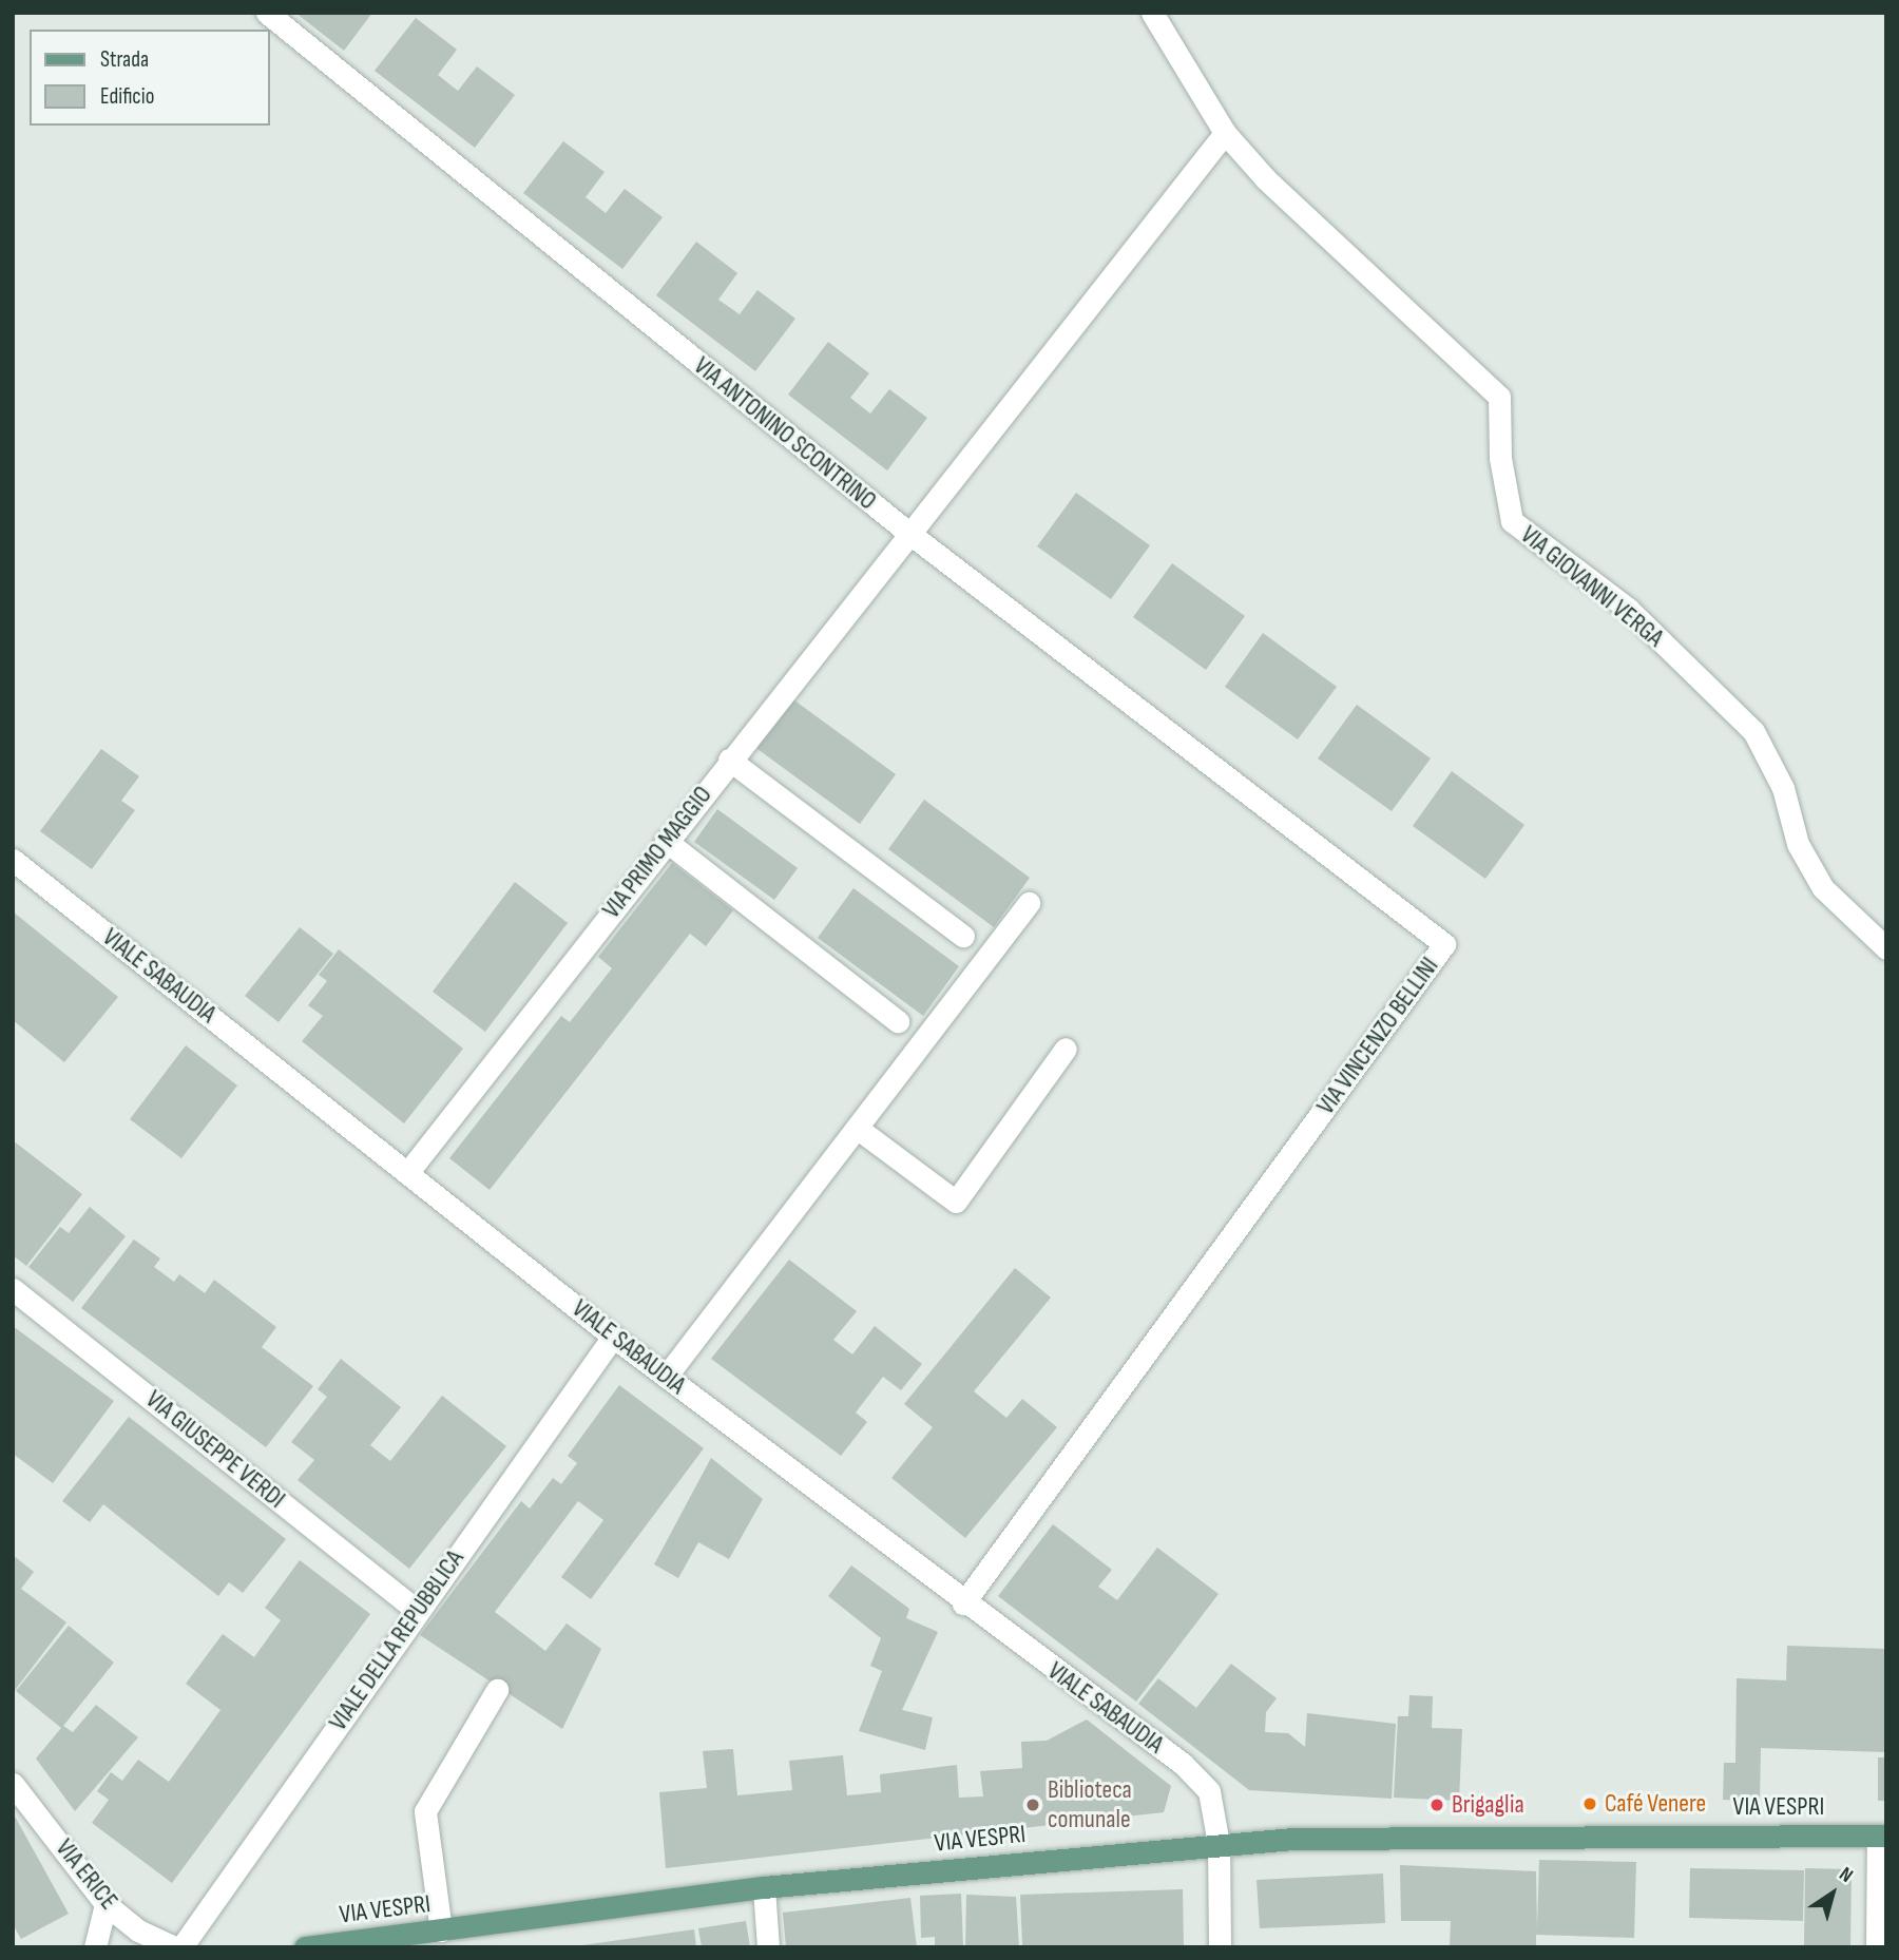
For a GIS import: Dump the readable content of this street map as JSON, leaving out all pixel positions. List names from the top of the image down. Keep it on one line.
{"streets":{"main road":["VIA VESPRI"],"street":["VIA ANTONINO SCONTRINO","VIA GIOVANNI VERGA","VIA PRIMO MAGGIO","VIALE SABAUDIA","VIA VINCENZO BELLINI","VIA GIUSEPPE VERDI","VIALE DELLA REPUBBLICA","VIA ERICE"]},"crossings":[["VIA ANTONINO SCONTRINO","VIA PRIMO MAGGIO"],["VIA ANTONINO SCONTRINO","VIA VINCENZO BELLINI"],["VIA PRIMO MAGGIO","VIALE SABAUDIA"],["VIA PRIMO MAGGIO","VIA VINCENZO BELLINI"],["VIALE SABAUDIA","VIA VINCENZO BELLINI"],["VIALE SABAUDIA","VIALE DELLA REPUBBLICA"],["VIALE SABAUDIA","VIA VESPRI"],["VIA GIUSEPPE VERDI","VIALE DELLA REPUBBLICA"]],"places":["Café Venere","Biblioteca comunale","Brigaglia"],"legend":["Strada","Edificio"],"north":"top right"}
